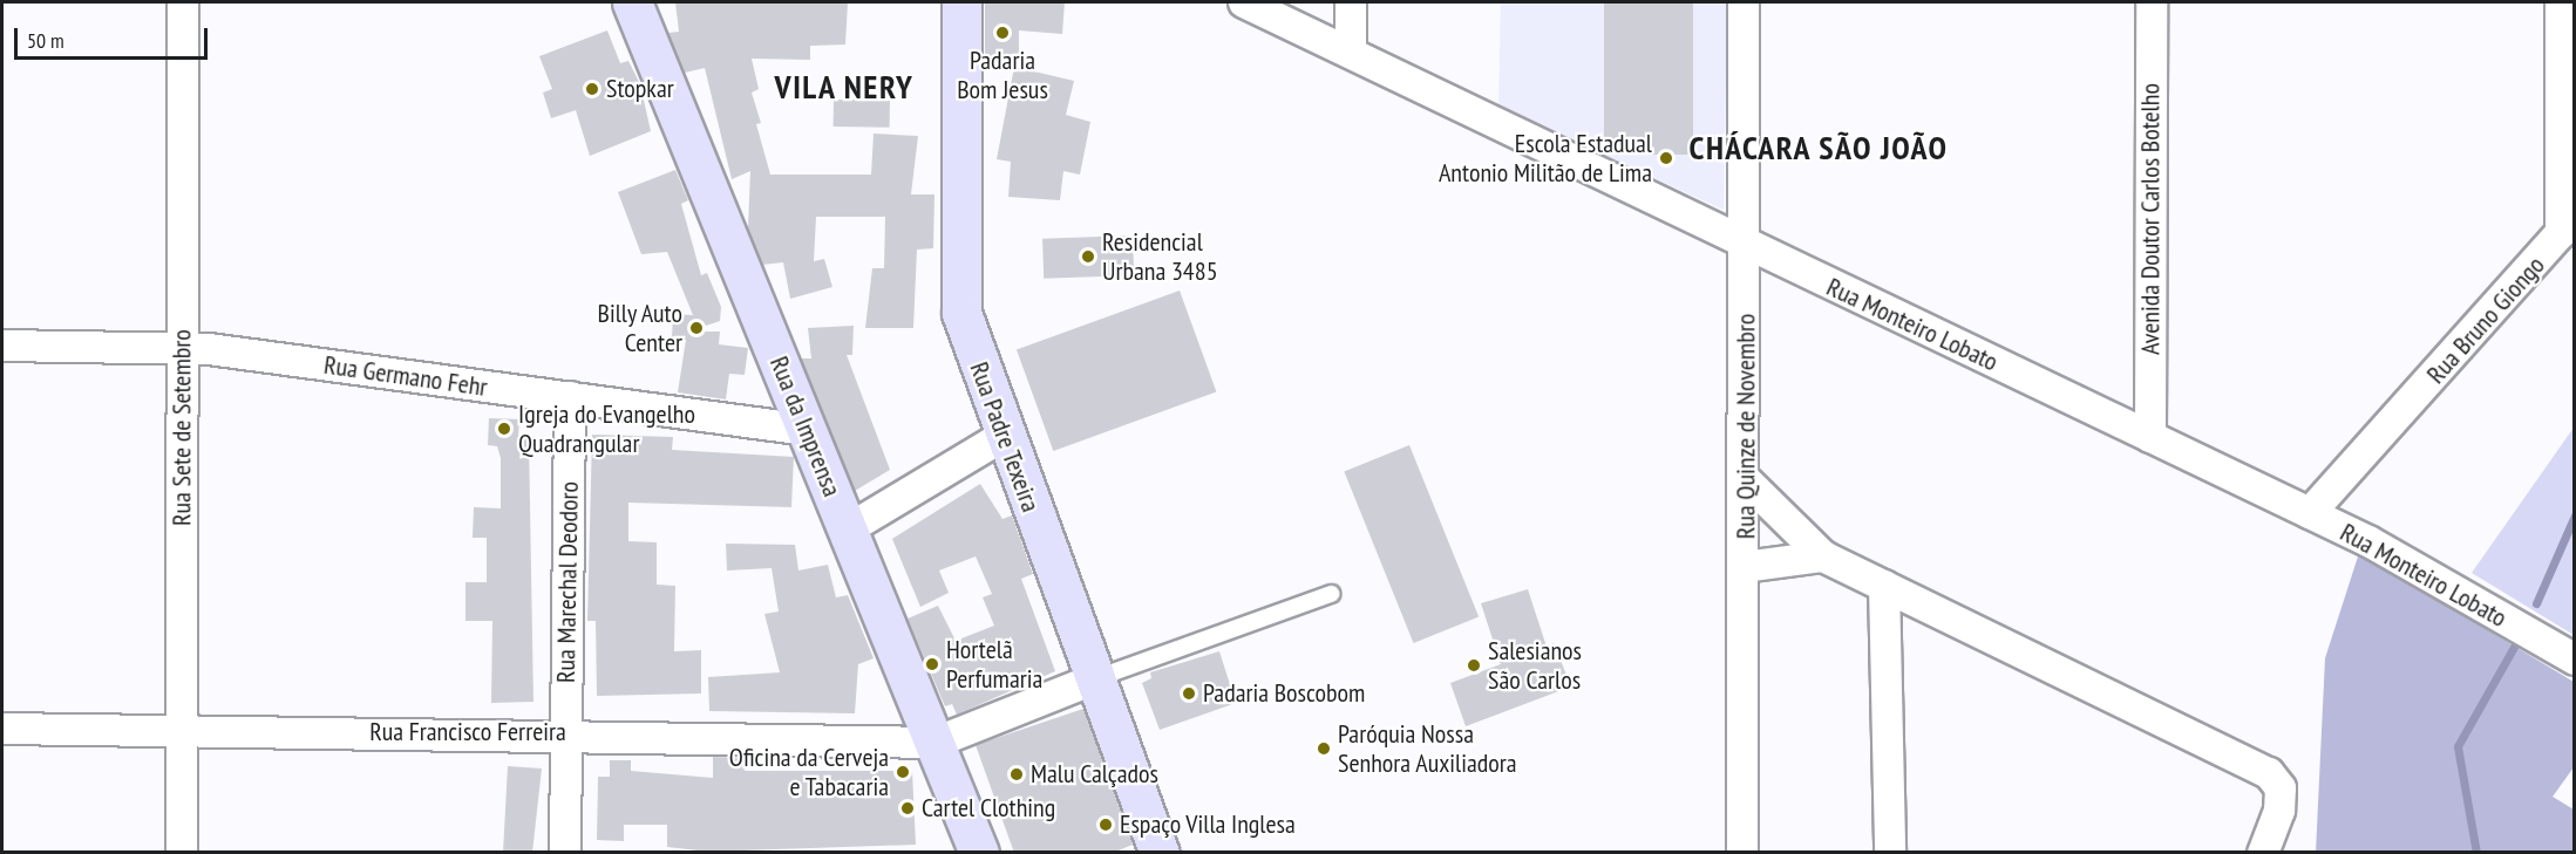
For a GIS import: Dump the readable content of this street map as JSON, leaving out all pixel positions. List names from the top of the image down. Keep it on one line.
{"streets":{"main road":["Rua da Imprensa","Rua Padre Texeira"],"street":["Avenida Doutor Carlos Botelho","Rua Bruno Giongo","Rua Monteiro Lobato","Rua Germano Fehr","Rua Quinze de Novembro","Rua Sete de Setembro","Rua Marechal Deodoro","Rua Francisco Ferreira"]},"crossings":[["Avenida Doutor Carlos Botelho","Rua Monteiro Lobato"],["Rua Bruno Giongo","Rua Monteiro Lobato"],["Rua Monteiro Lobato","Rua Quinze de Novembro"],["Rua Germano Fehr","Rua da Imprensa"],["Rua Germano Fehr","Rua Sete de Setembro"],["Rua Germano Fehr","Rua Marechal Deodoro"],["Rua da Imprensa","Rua Francisco Ferreira"],["Rua Sete de Setembro","Rua Francisco Ferreira"],["Rua Marechal Deodoro","Rua Francisco Ferreira"]],"districts":["VILA NERY","CHÁCARA SÃO JOÃO"],"places":["Padaria Bom Jesus","Stopkar","Escola Estadual Antonio Militão de Lima","Residencial Urbana 3485","Billy Auto Center","Igreja do Evangelho Quadrangular","Hortelã Perfumaria","Salesianos São Carlos","Padaria Boscobom","Paróquia Nossa Senhora Auxiliadora","Oficina da Cerveja e Tabacaria","Malu Calçados","Cartel Clothing","Espaço Villa Inglesa"],"scale_bar":"50 m"}
